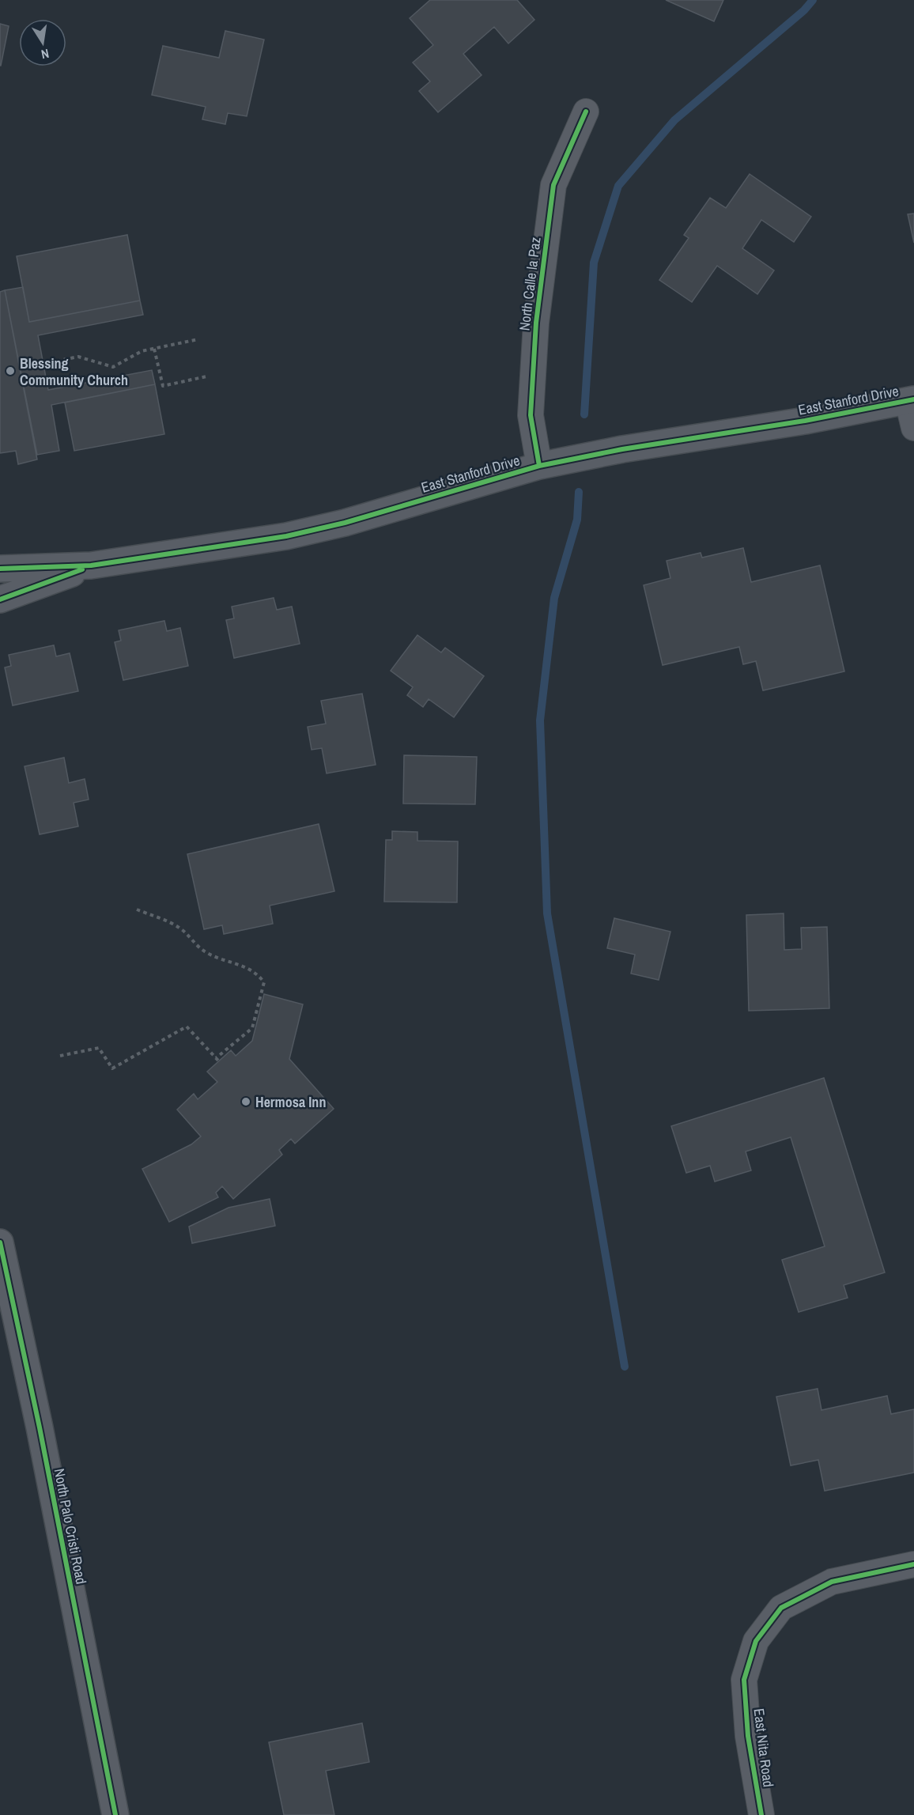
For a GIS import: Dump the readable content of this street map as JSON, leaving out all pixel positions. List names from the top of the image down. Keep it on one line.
{"streets":{"street":["North Calle la Paz","East Stanford Drive","North Palo Cristi Road","East Nita Road"]},"crossings":[["North Calle la Paz","East Stanford Drive"]],"places":["Blessing Community Church","Hermosa Inn"],"north":"bottom"}
